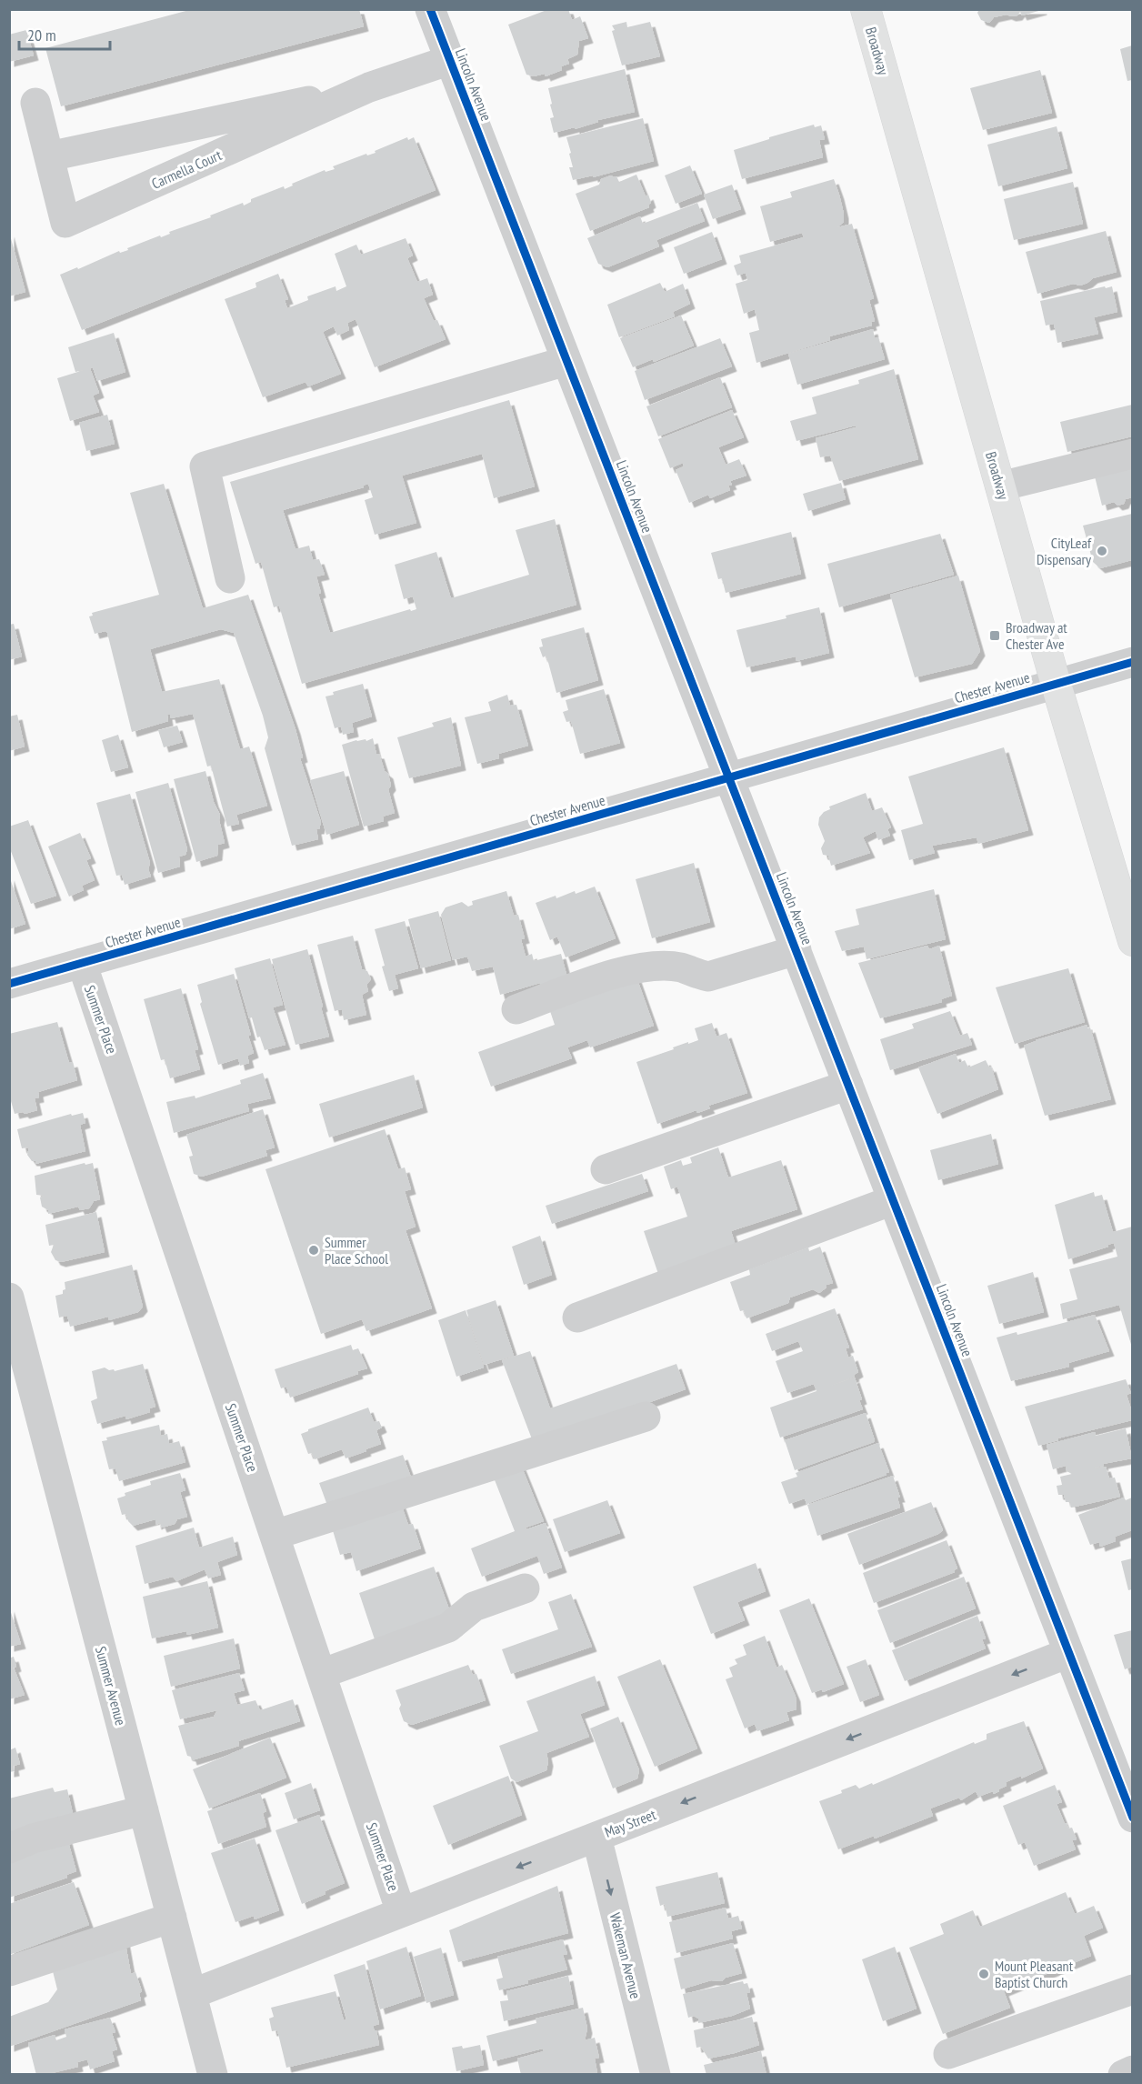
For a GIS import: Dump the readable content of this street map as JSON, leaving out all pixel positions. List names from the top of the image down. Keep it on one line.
{"streets":{"main road":["Broadway"],"street":["Lincoln Avenue","Carmella Court","Chester Avenue","Summer Place","Summer Avenue","May Street","Wakeman Avenue"]},"crossings":[["Broadway","Chester Avenue"],["Lincoln Avenue","Carmella Court"],["Lincoln Avenue","Chester Avenue"],["Lincoln Avenue","May Street"],["Chester Avenue","Summer Place"],["Summer Place","May Street"],["Summer Avenue","May Street"],["May Street","Wakeman Avenue"]],"one_way":["Wakeman Avenue"],"places":{"other":["CityLeaf Dispensary","Summer Place School","Mount Pleasant Baptist Church"],"transit":["Broadway at Chester Ave"]},"scale_bar":"20 m"}
